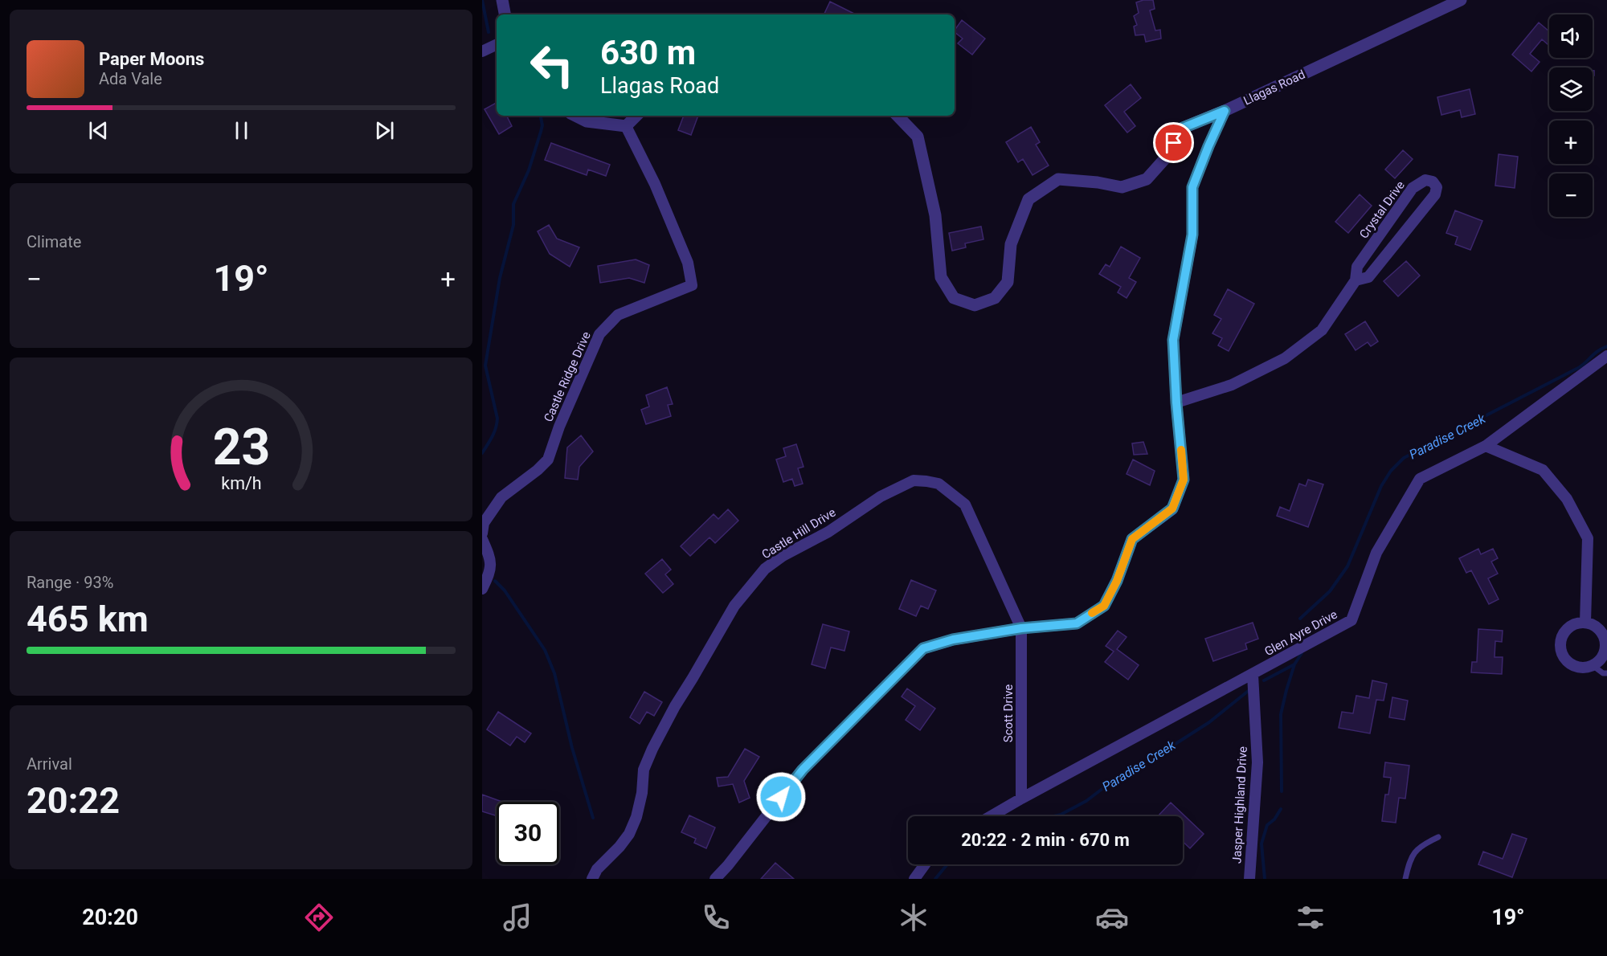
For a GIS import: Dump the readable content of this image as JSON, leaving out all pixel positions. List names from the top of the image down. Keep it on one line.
{"streets":{"street":["Llagas Road","Crystal Drive","Castle Ridge Drive","Castle Hill Drive","Glen Ayre Drive","Scott Drive","Jasper Highland Drive"]},"crossings":[["Castle Hill Drive","Scott Drive"],["Glen Ayre Drive","Scott Drive"],["Glen Ayre Drive","Jasper Highland Drive"]],"water":["Paradise Creek"],"page":{"map_buttons":["+","−"],"turn":["630 m","Llagas Road"],"song":["Paper Moons","Ada Vale"],"tile":["Climate",["Range · 93%","465 km"],["Arrival","20:22"]],"heat":["−","19°","+"],"limit":"30","trip":"20:22 · 2 min · 670 m","tabs":["20:20","19°"],"gauge":["23","km/h"]}}
